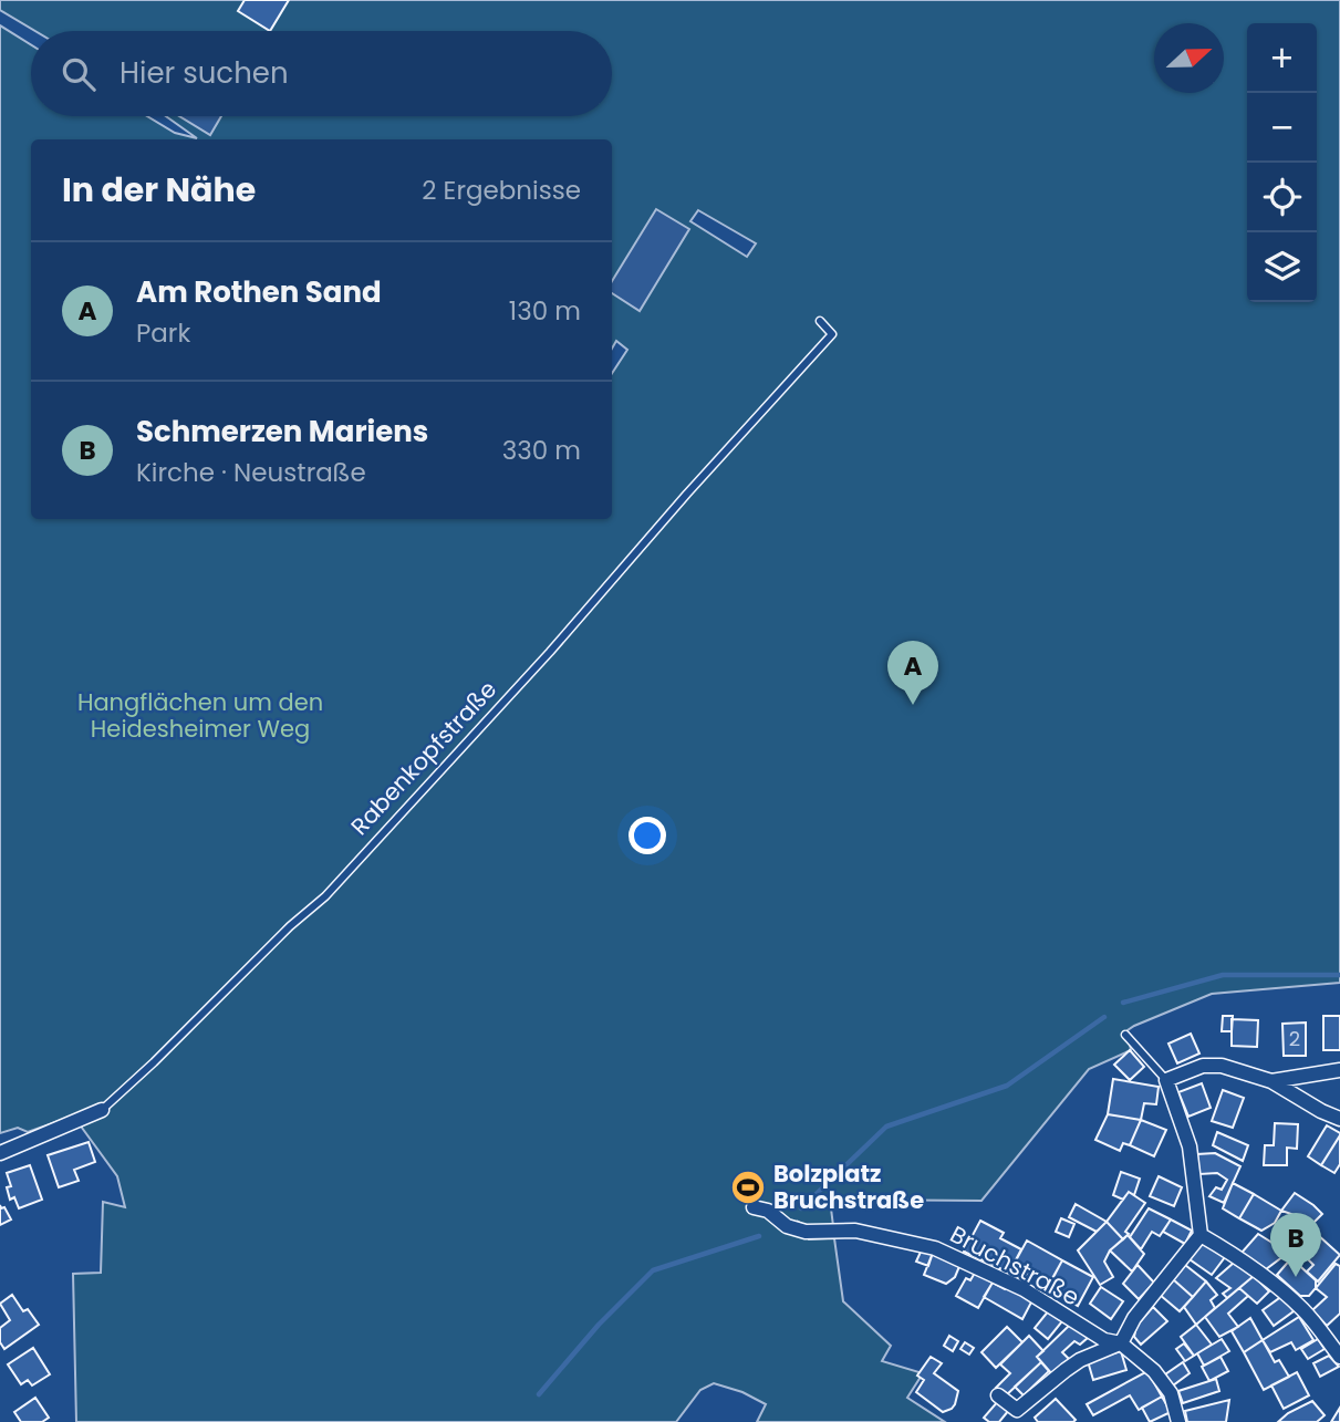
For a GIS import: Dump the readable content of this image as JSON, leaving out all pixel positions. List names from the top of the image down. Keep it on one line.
{"streets":{"street":["Rabenkopfstraße","Bruchstraße"]},"parks":["Hangflächen um den Heidesheimer Weg"],"places":{"sports":["Bolzplatz Bruchstraße"]},"house_numbers":["2"],"north":"right","page":{"map_buttons":["+","−"],"search":"Hier suchen","heading":["In der Nähe","2 Ergebnisse"],"list":[{"mark":"A","name":"Am Rothen Sand","note":"Park","value":"130 m"},{"mark":"B","name":"Schmerzen Mariens","note":"Kirche · Neustraße","value":"330 m"}],"pins":["A","B"]}}
